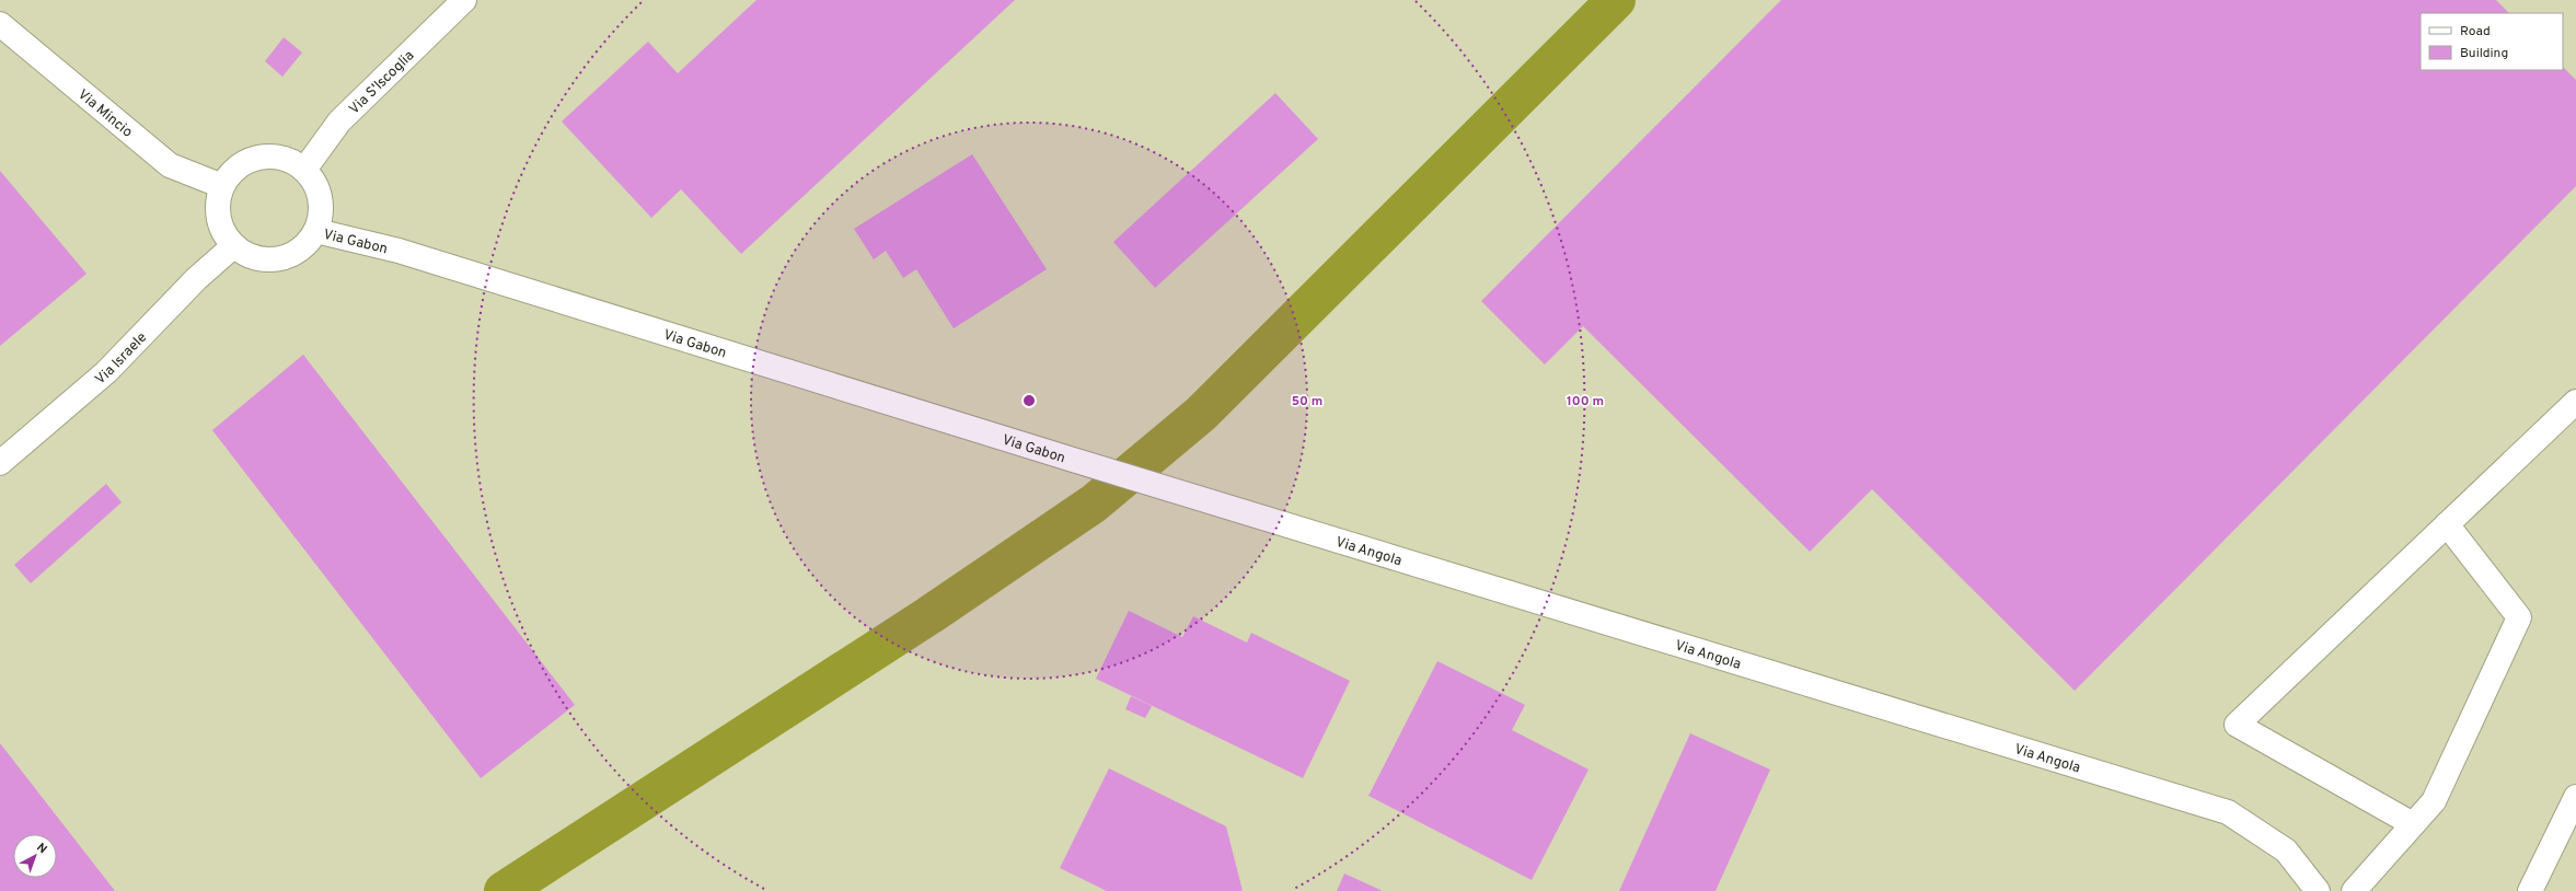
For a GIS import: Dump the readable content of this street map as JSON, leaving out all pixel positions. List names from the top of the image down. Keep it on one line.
{"streets":{"street":["Via S'Iscoglia","Via Mincio","Via Gabon","Via Israele","Via Angola"]},"crossings":[["Via S'Iscoglia","Via Mincio"],["Via S'Iscoglia","Via Gabon"],["Via S'Iscoglia","Via Israele"],["Via Mincio","Via Gabon"],["Via Mincio","Via Israele"],["Via Gabon","Via Israele"],["Via Gabon","Via Angola"]],"legend":["Road","Building"],"north":"top right","rings":["50 m","100 m"]}
